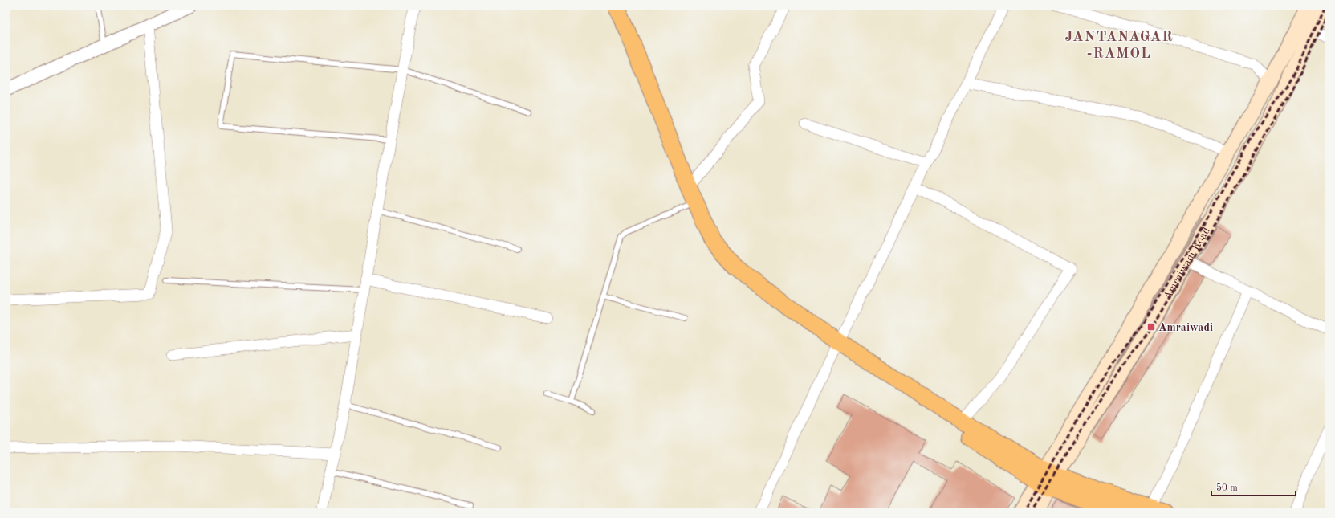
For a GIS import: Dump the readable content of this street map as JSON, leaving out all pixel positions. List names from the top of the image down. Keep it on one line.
{"streets":{"main road":["Amraiwadi Road"]},"districts":["JANTANAGAR -RAMOL"],"places":{"transit":["Amraiwadi"]},"scale_bar":"50 m"}
